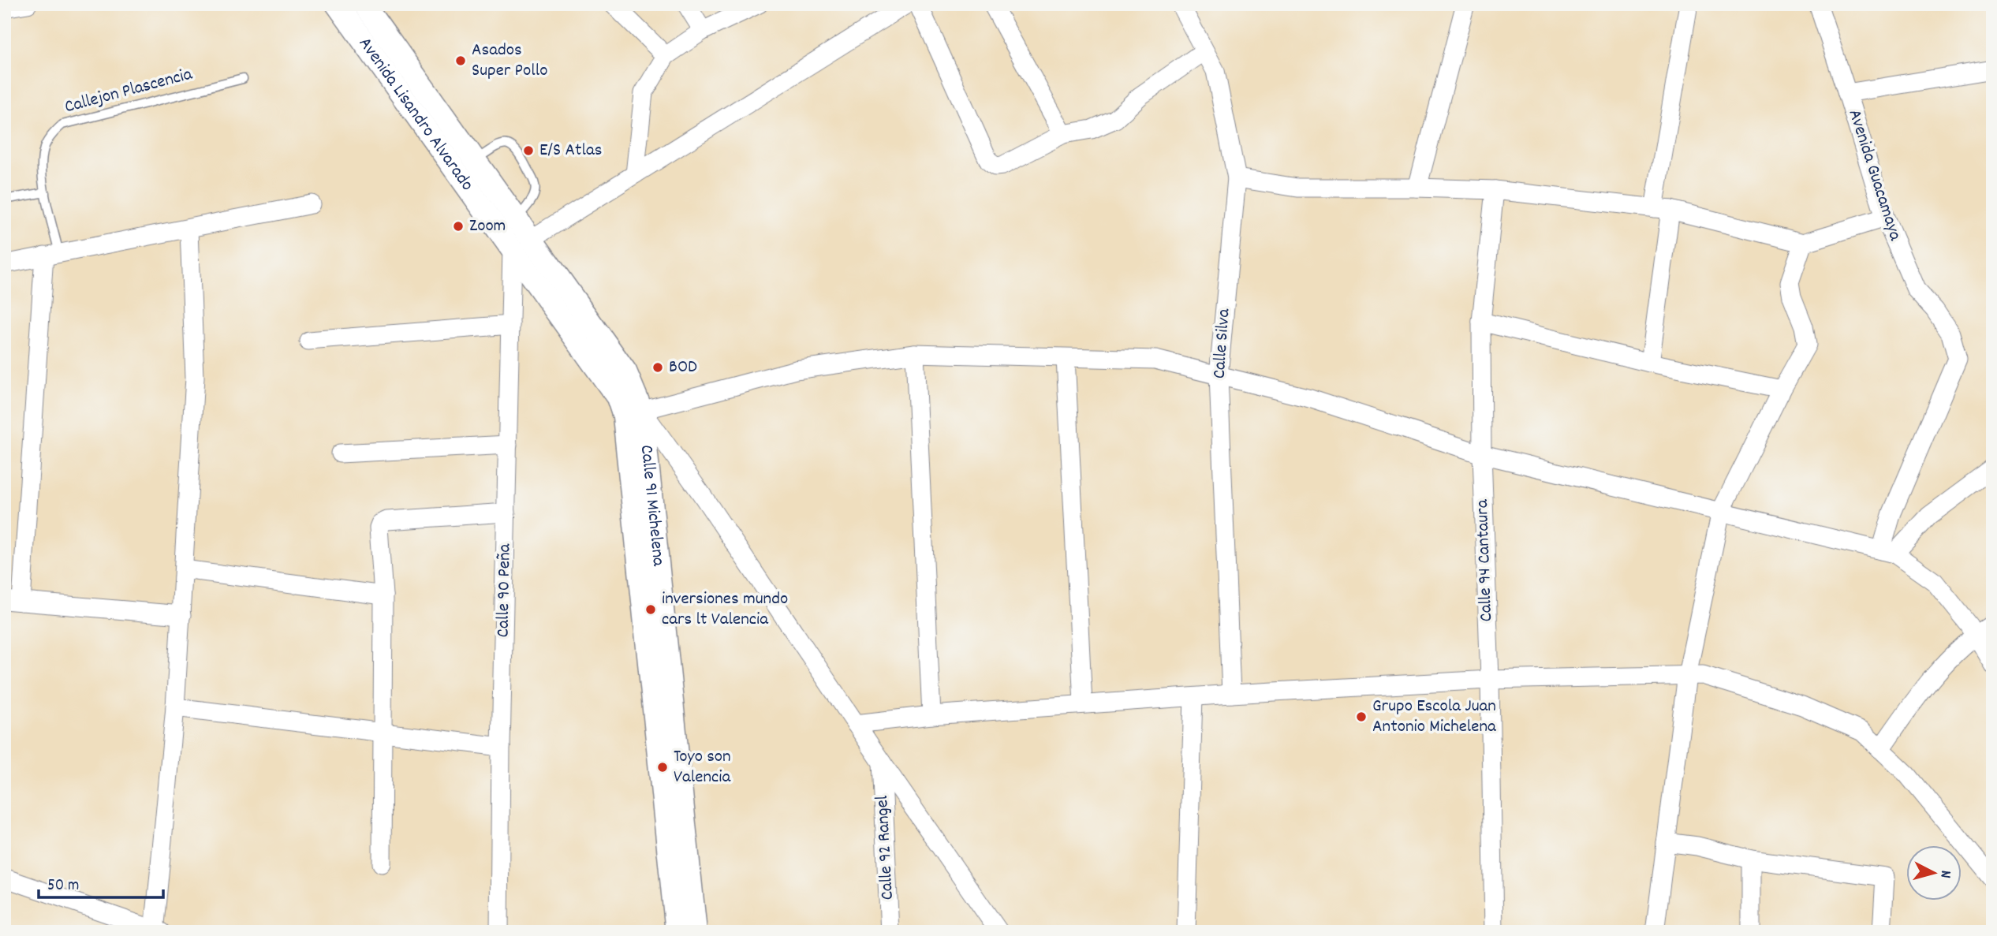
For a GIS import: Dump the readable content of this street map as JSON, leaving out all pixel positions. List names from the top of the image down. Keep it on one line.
{"streets":{"street":["Avenida Lisandro Alvarado","Avenida Guacamaya","Calle Silva","Calle 91 Michelena","Calle 94 Cantaura","Calle 90 Peña","Calle 92 Rangel"],"lane":["Callejon Plascencia"]},"crossings":[["Avenida Lisandro Alvarado","Calle 91 Michelena"],["Avenida Lisandro Alvarado","Calle 90 Peña"]],"places":["Asados Super Pollo","E/S Atlas","Zoom","BOD","inversiones mundo cars lt Valencia","Grupo Escola Juan Antonio Michelena","Toyo son Valencia"],"scale_bar":"50 m","north":"right"}
